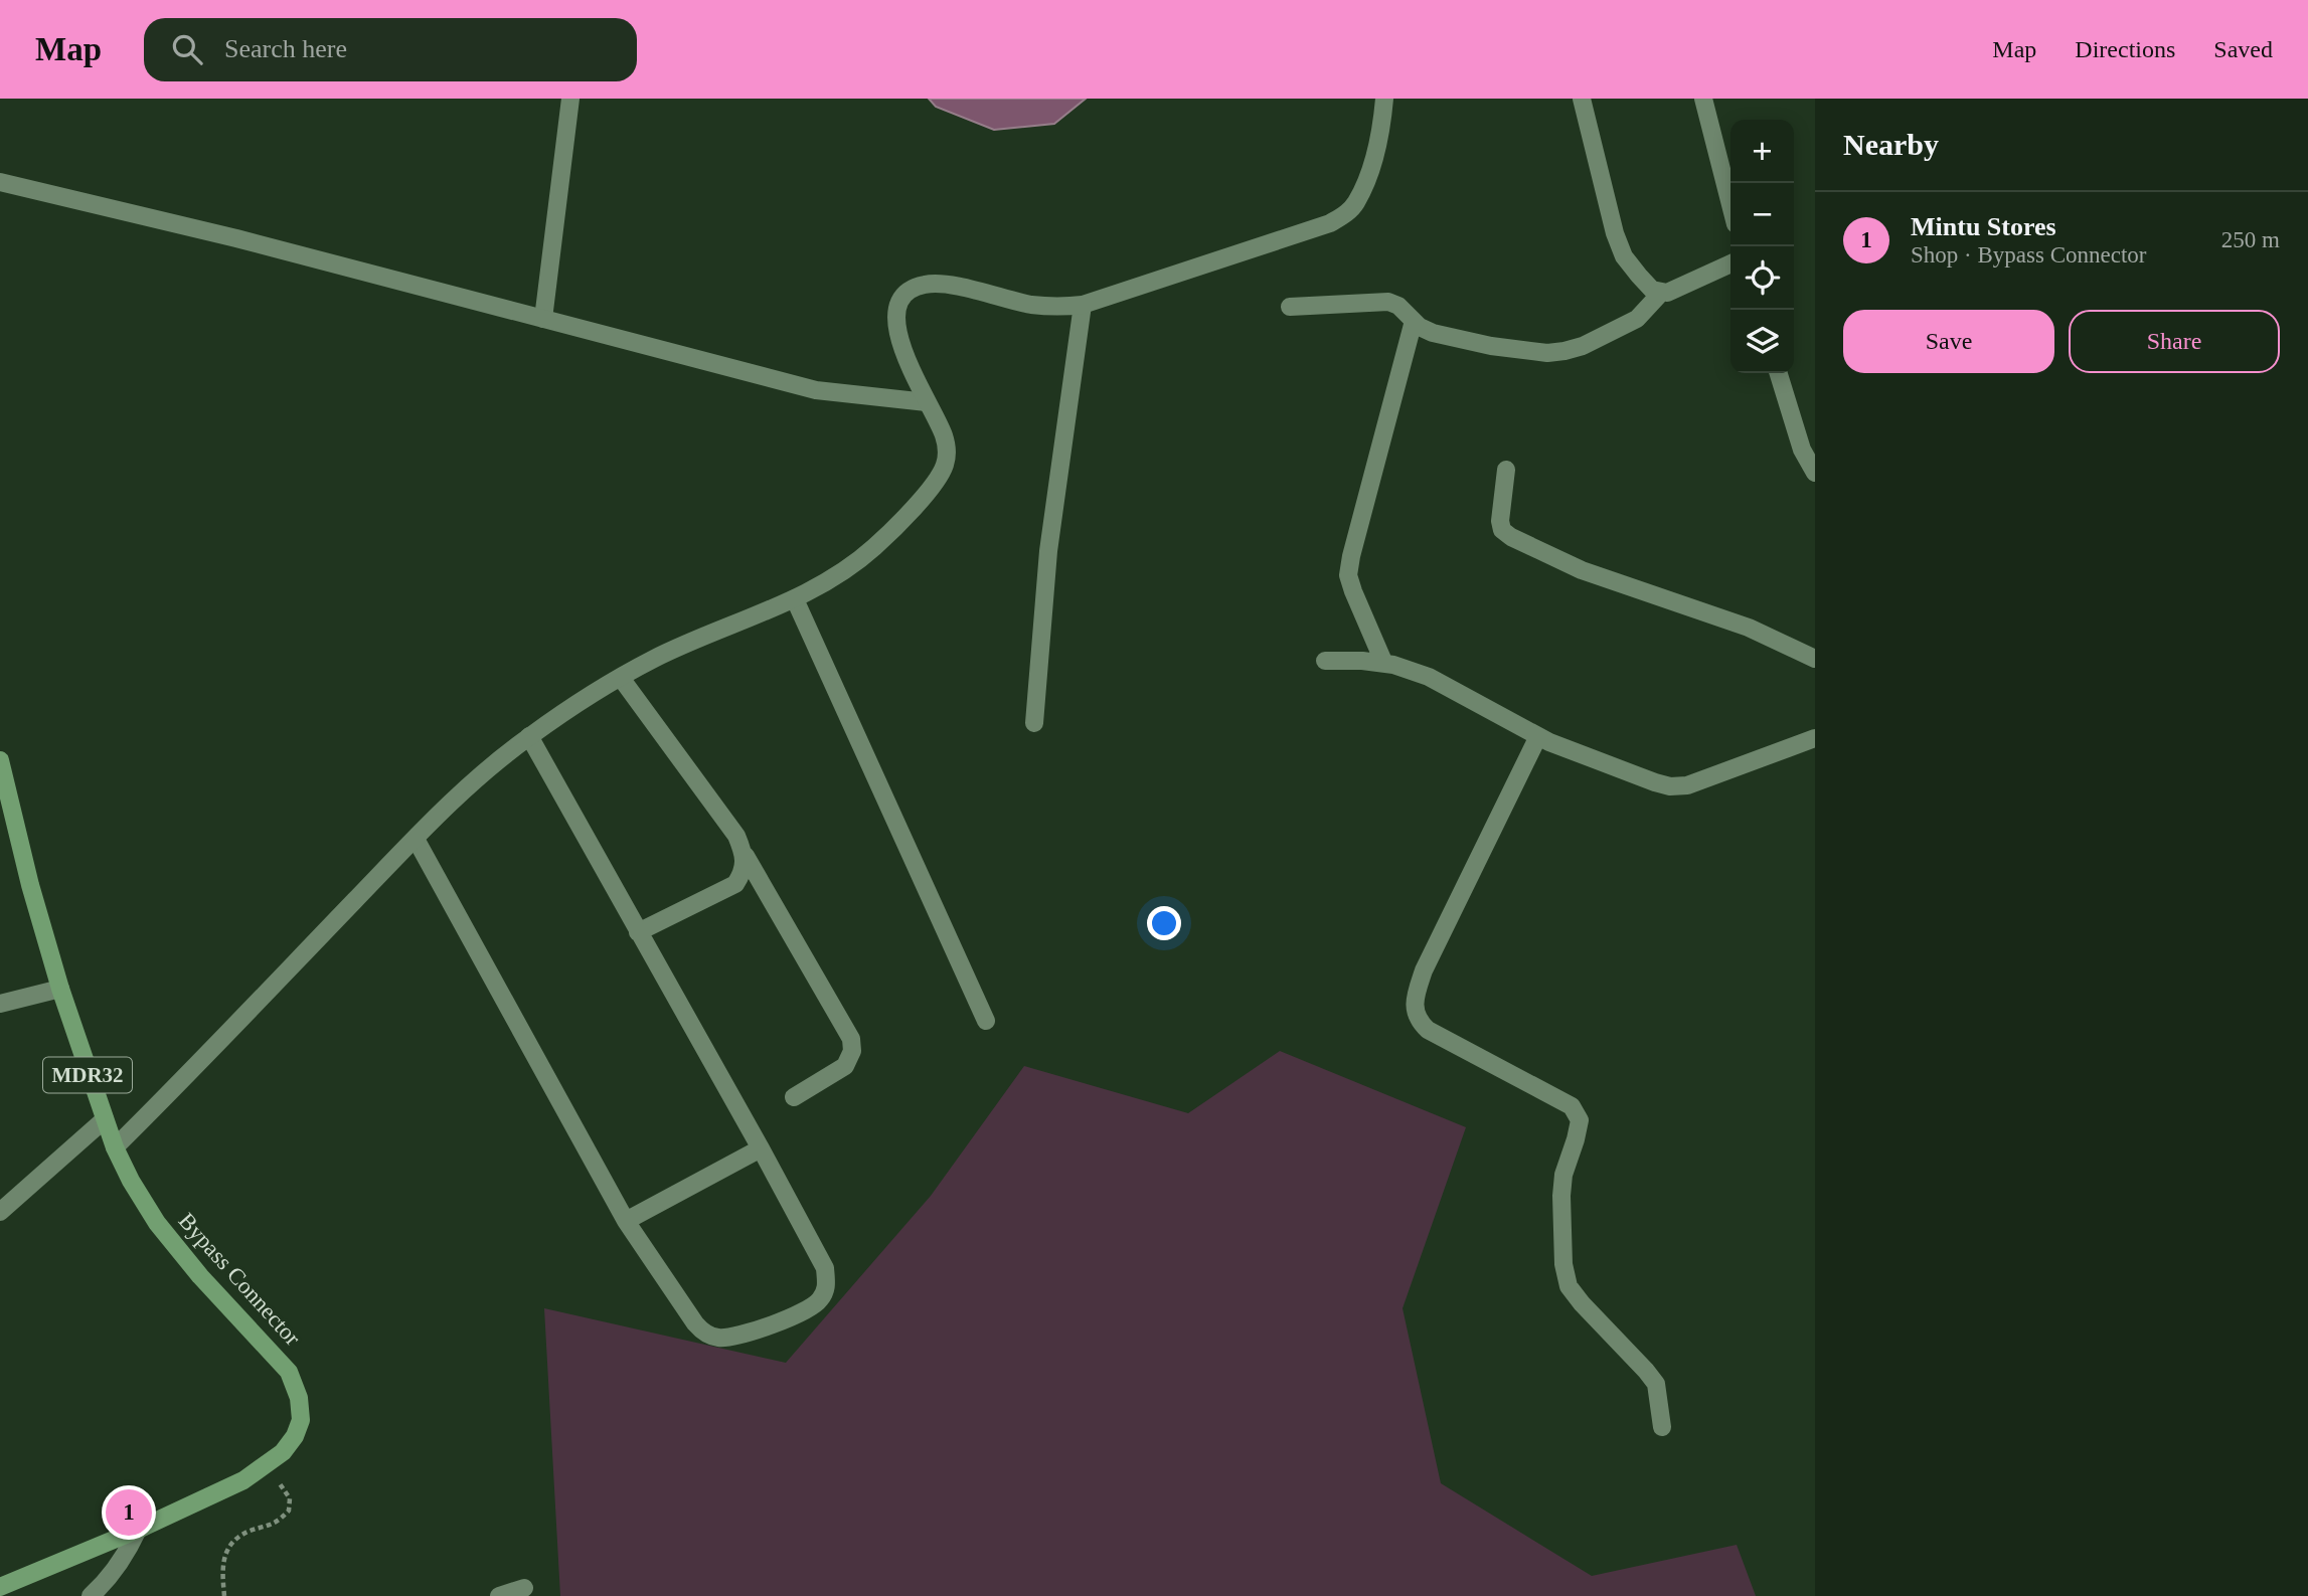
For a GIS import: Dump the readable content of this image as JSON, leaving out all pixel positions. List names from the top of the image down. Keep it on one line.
{"streets":{"main road":["MDR32","Bypass Connector"]},"page":{"header":"Map","search":"Search here","nav":["Map","Directions","Saved"],"heading":"Nearby","map_buttons":["+","−"],"list":[{"mark":"1","name":"Mintu Stores","note":"Shop · Bypass Connector","value":"250 m"}],"buttons":["Save","Share"],"pins":"1"}}
